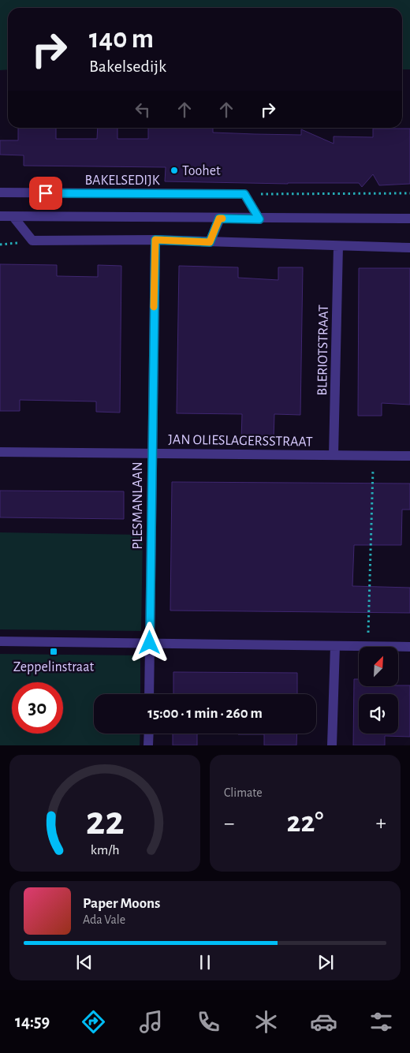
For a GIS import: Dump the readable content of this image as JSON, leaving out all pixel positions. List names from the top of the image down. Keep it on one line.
{"streets":{"street":["BAKELSEDIJK","BLERIOTSTRAAT","JAN OLIESLAGERSSTRAAT","PLESMANLAAN"]},"crossings":[["BLERIOTSTRAAT","JAN OLIESLAGERSSTRAAT"],["JAN OLIESLAGERSSTRAAT","PLESMANLAAN"]],"places":{"other":["Toohet"],"transit":["Zeppelinstraat"]},"north":"top right","page":{"turn":["140 m","Bakelsedijk"],"limit":"30","trip":"15:00 · 1 min · 260 m","tile":"Climate","heat":["−","22°","+"],"song":["Paper Moons","Ada Vale"],"tabs":"14:59","gauge":["22","km/h"]}}
